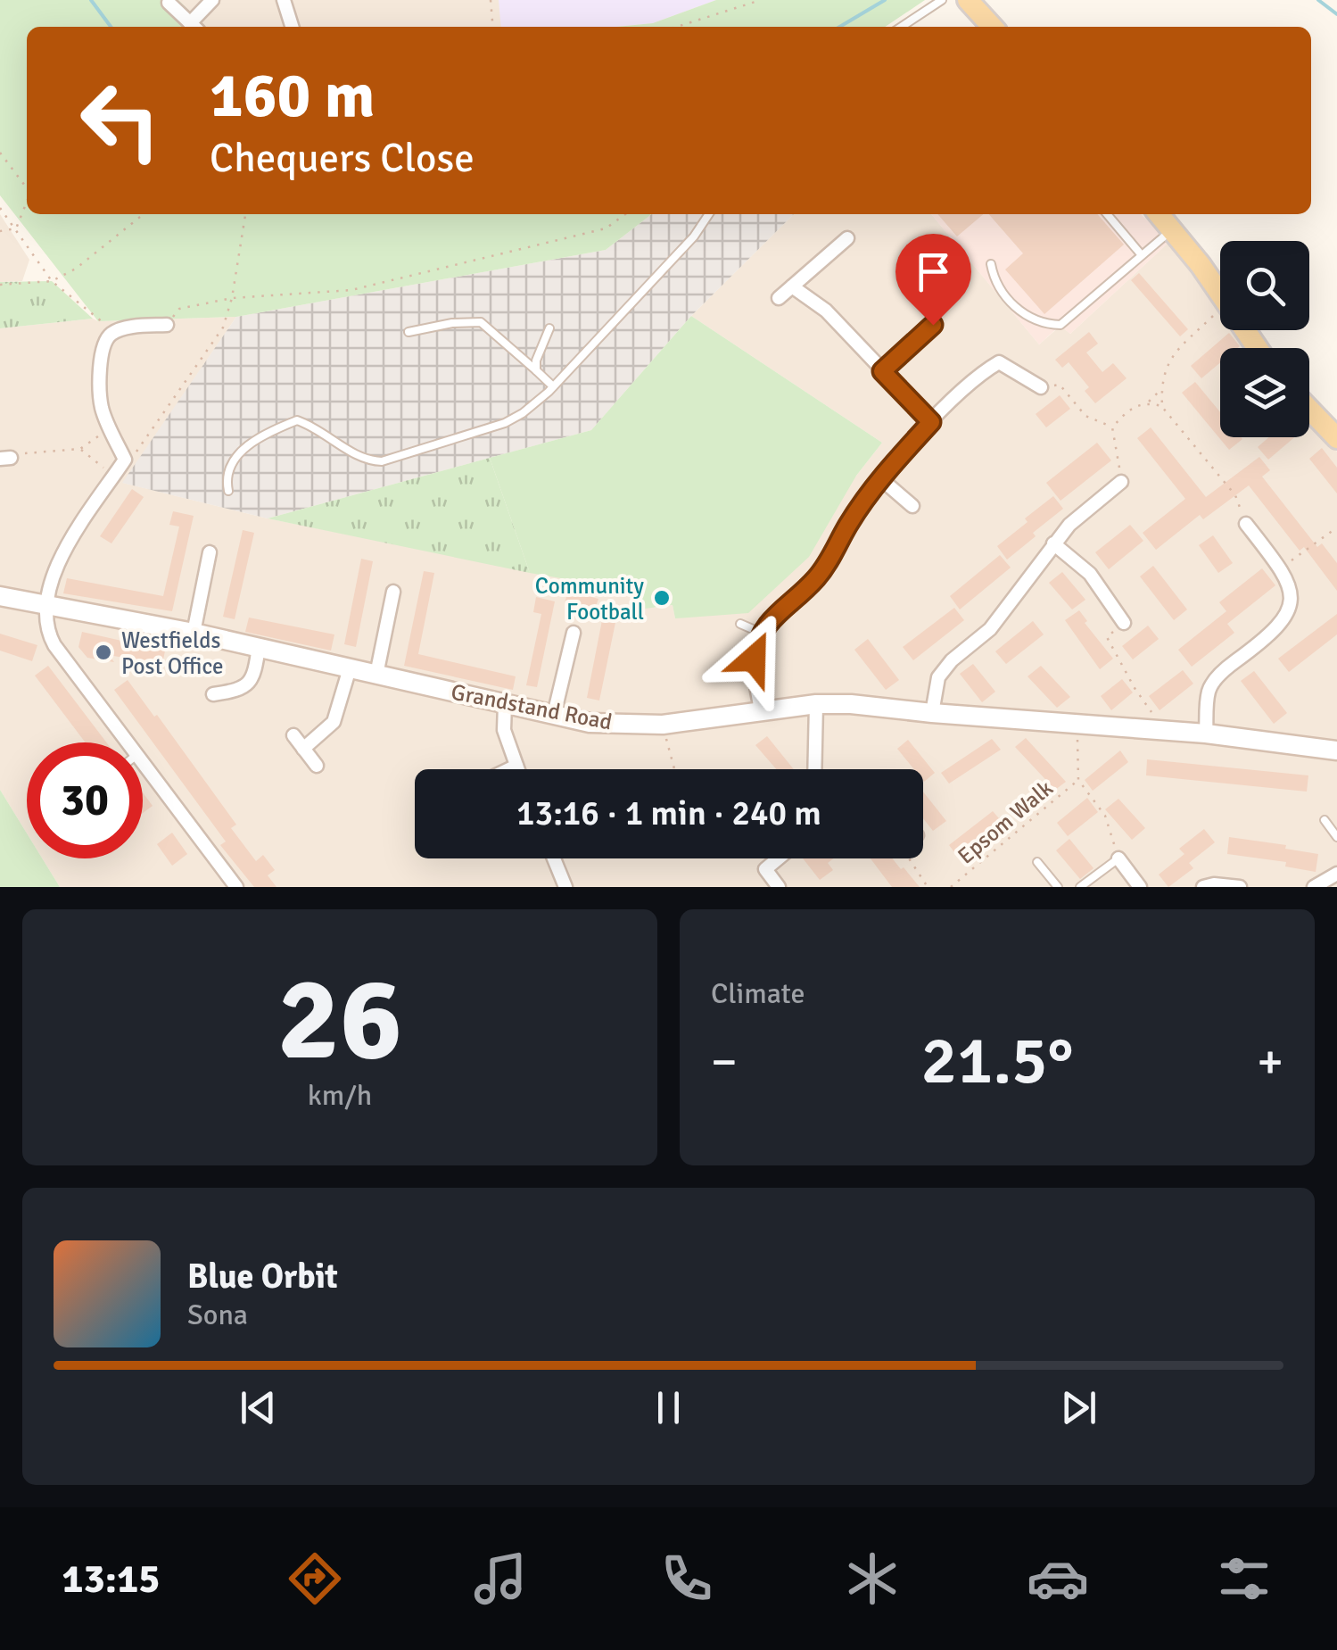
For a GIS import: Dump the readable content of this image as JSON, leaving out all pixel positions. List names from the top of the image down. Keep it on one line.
{"streets":{"street":["Grandstand Road"],"path":["Epsom Walk"]},"places":["Community Football","Westfields Post Office"],"page":{"turn":["160 m","Chequers Close"],"limit":"30","trip":"13:16 · 1 min · 240 m","tile":[["26","km/h"],"Climate"],"heat":["−","21.5°","+"],"song":["Blue Orbit","Sona"],"tabs":"13:15"}}
